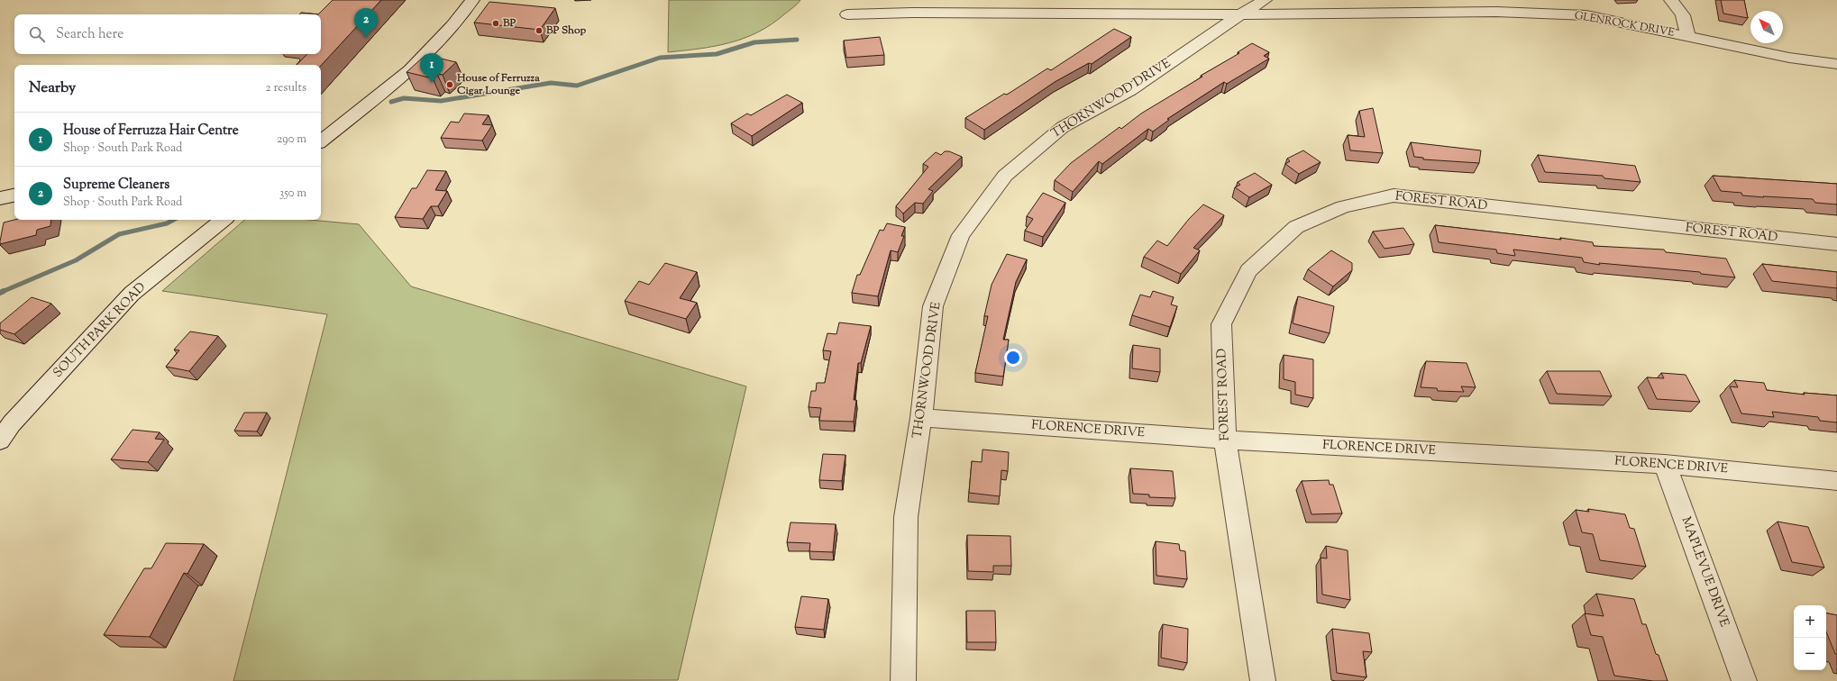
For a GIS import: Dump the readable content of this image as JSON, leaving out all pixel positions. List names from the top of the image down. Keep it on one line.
{"streets":{"street":["GLENROCK DRIVE","THORNWOOD DRIVE","FOREST ROAD","SOUTH PARK ROAD","FLORENCE DRIVE","MAPLEVUE DRIVE"]},"crossings":[["GLENROCK DRIVE","THORNWOOD DRIVE"],["THORNWOOD DRIVE","FLORENCE DRIVE"],["FOREST ROAD","FLORENCE DRIVE"],["FLORENCE DRIVE","MAPLEVUE DRIVE"]],"places":["BP","BP Shop","House of Ferruzza Cigar Lounge"],"north":"top left","page":{"pins":["2","1"],"search":"Search here","heading":["Nearby","2 results"],"list":[{"mark":"1","name":"House of Ferruzza Hair Centre","note":"Shop · South Park Road","value":"290 m"},{"mark":"2","name":"Supreme Cleaners","note":"Shop · South Park Road","value":"350 m"}],"map_buttons":["+","−"]}}
